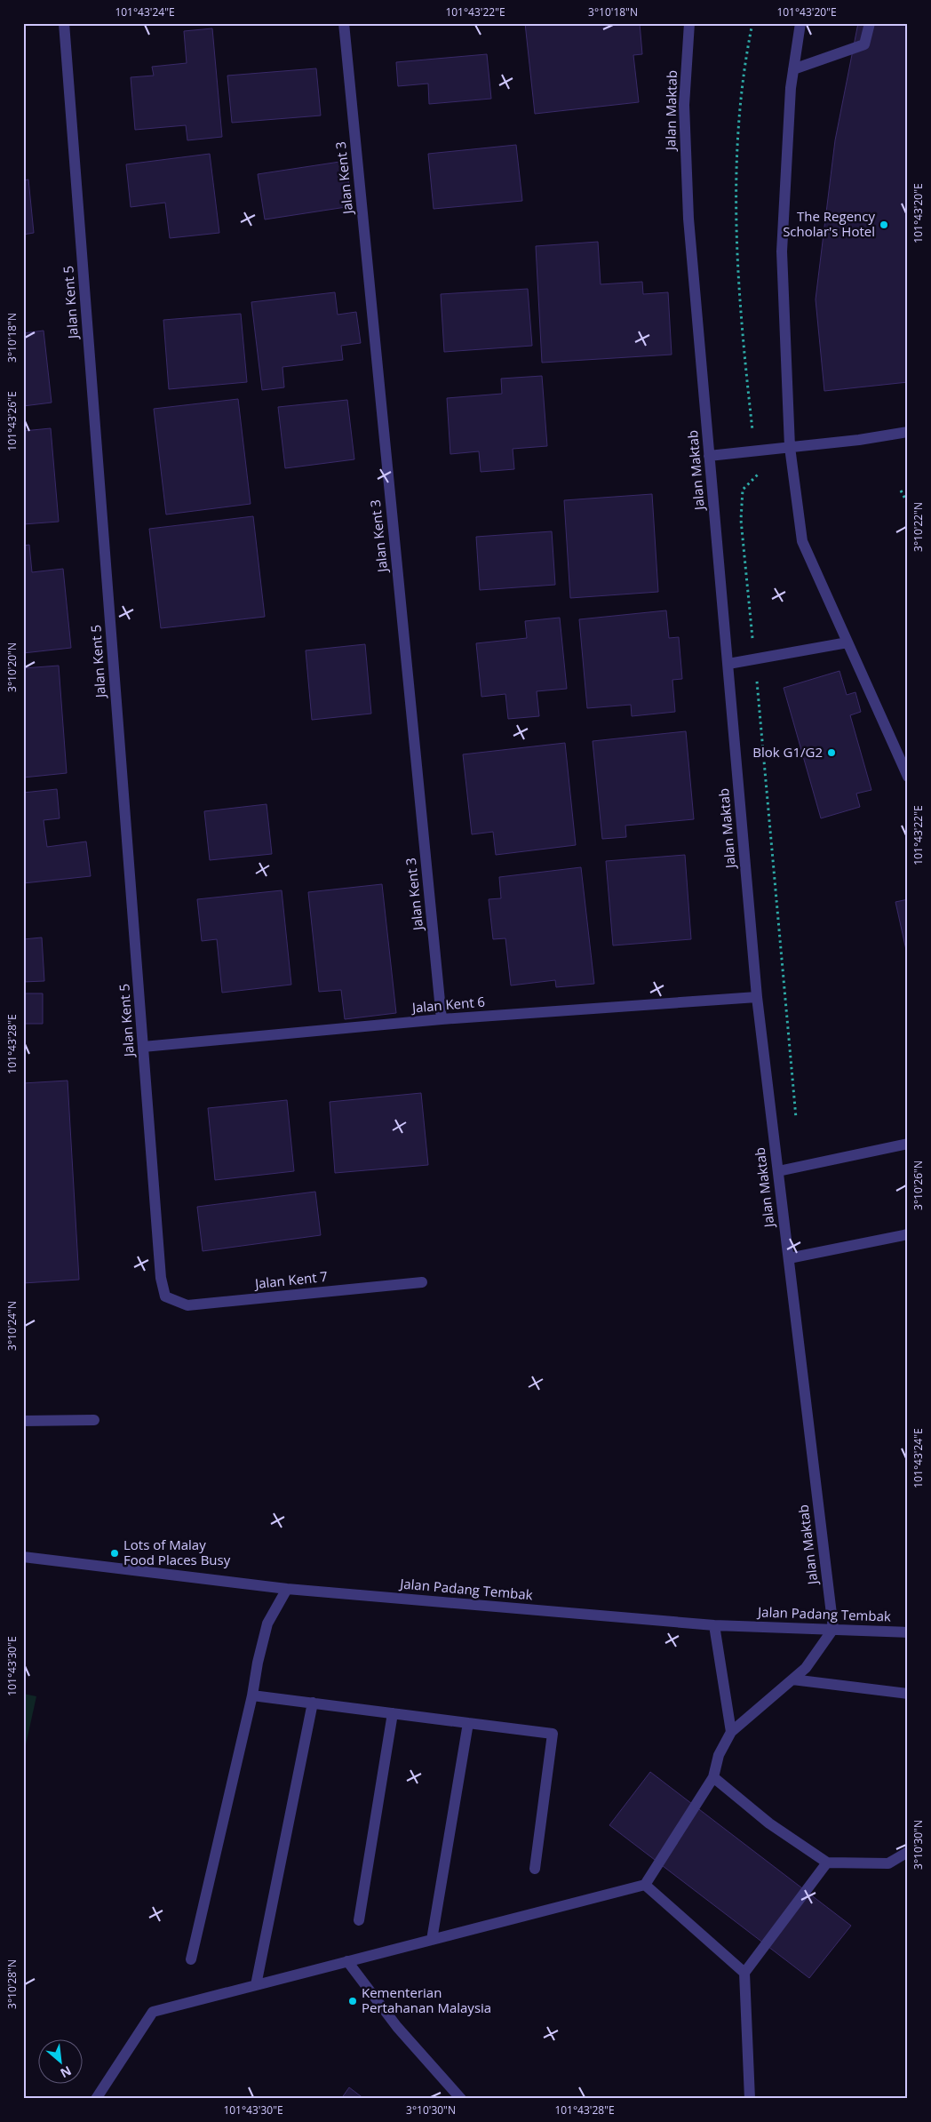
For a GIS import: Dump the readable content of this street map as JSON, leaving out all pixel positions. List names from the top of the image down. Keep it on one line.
{"streets":{"street":["Jalan Maktab","Jalan Kent 3","Jalan Kent 5","Jalan Kent 6","Jalan Kent 7","Jalan Padang Tembak"]},"crossings":[["Jalan Maktab","Jalan Kent 6"],["Jalan Maktab","Jalan Padang Tembak"],["Jalan Kent 3","Jalan Kent 6"],["Jalan Kent 5","Jalan Kent 6"],["Jalan Kent 5","Jalan Kent 7"]],"places":["The Regency Scholar's Hotel","Blok G1/G2","Lots of Malay Food Places Busy","Kementerian Pertahanan Malaysia"],"north":"bottom right","coordinates":["101°43'24\"E","101°43'22\"E","3°10'18\"N","101°43'20\"E","101°43'26\"E","3°10'22\"N","3°10'20\"N","101°43'28\"E","3°10'26\"N","3°10'24\"N","101°43'30\"E","3°10'30\"N","3°10'28\"N"]}
